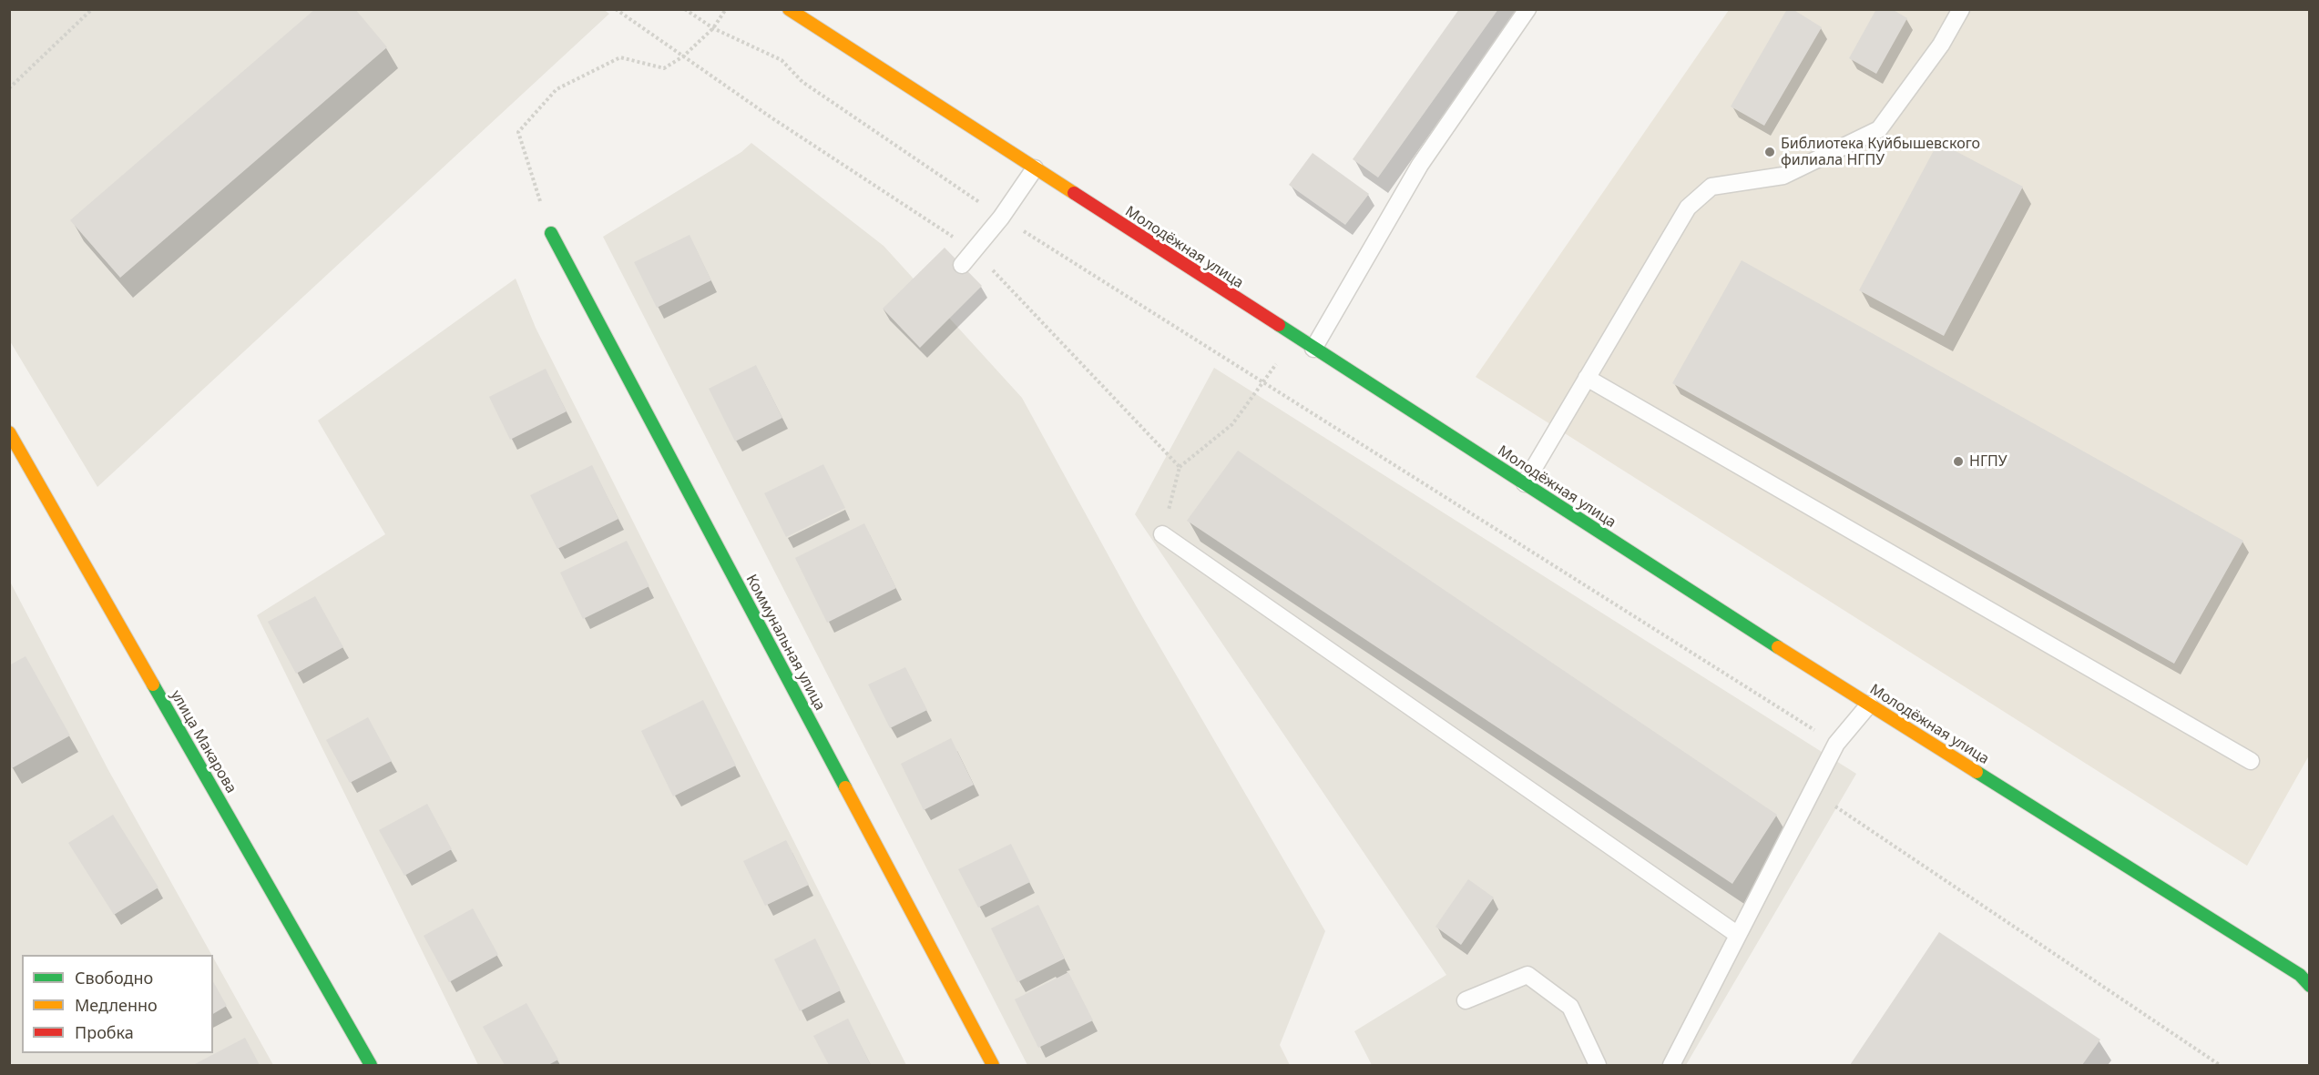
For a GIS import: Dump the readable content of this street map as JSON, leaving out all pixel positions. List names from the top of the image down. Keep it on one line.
{"streets":{"street":["Молодёжная улица","Коммунальная улица","улица Макарова"]},"places":["Библиотека Куйбышевского филиала НГПУ","НГПУ"],"legend":["Свободно","Медленно","Пробка"]}
